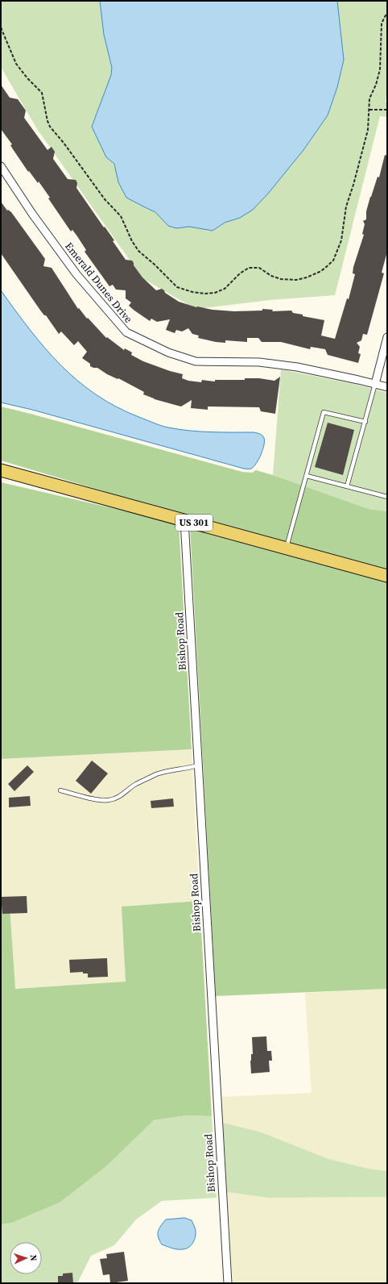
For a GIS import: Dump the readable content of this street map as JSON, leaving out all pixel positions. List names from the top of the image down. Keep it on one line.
{"streets":{"main road":["US 301"],"street":["Emerald Dunes Drive","Bishop Road"]},"crossings":[["US 301","Bishop Road"]],"north":"right"}
